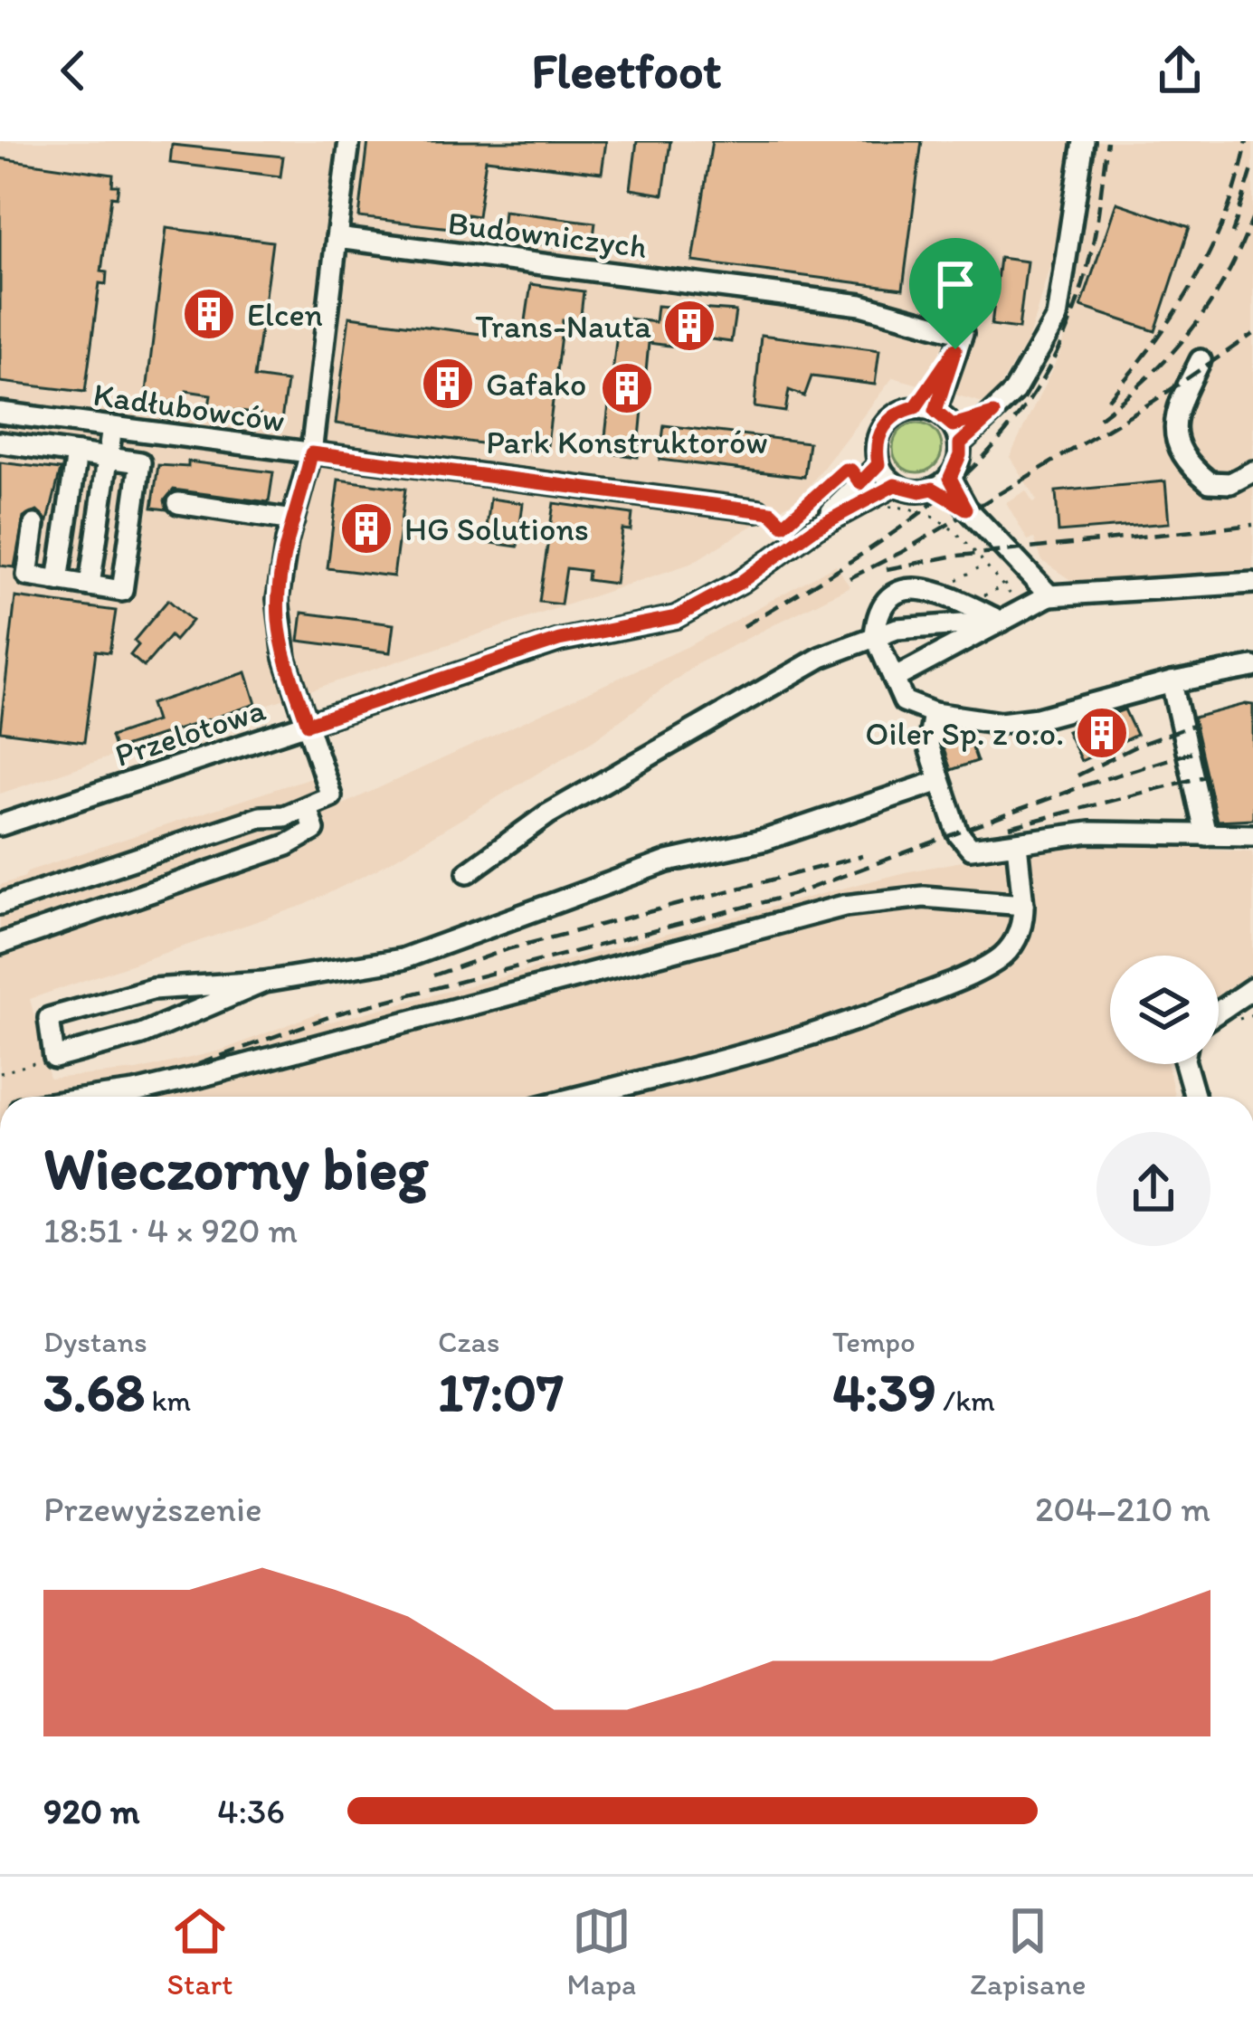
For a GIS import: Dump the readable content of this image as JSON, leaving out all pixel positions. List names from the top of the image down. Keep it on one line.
{"streets":{"street":["Budowniczych","Kadłubowców","Przelotowa"]},"crossings":[["Budowniczych","Przelotowa"]],"places":{"building":["Elcen","Trans-Nauta","Gafako","Park Konstruktorów","HG Solutions","Oiler Sp. z o.o."]},"page":{"header":"Fleetfoot","heading":["Wieczorny bieg","18:51 · 4 × 920 m"],"stats":[["Dystans","3.68 km"],["Czas","17:07"],["Tempo","4:39 /km"]],"chart":["Przewyższenie","204–210 m"],"list":[{"name":"920 m","note":"4:36"}],"tabs":["Start","Mapa","Zapisane"]}}
